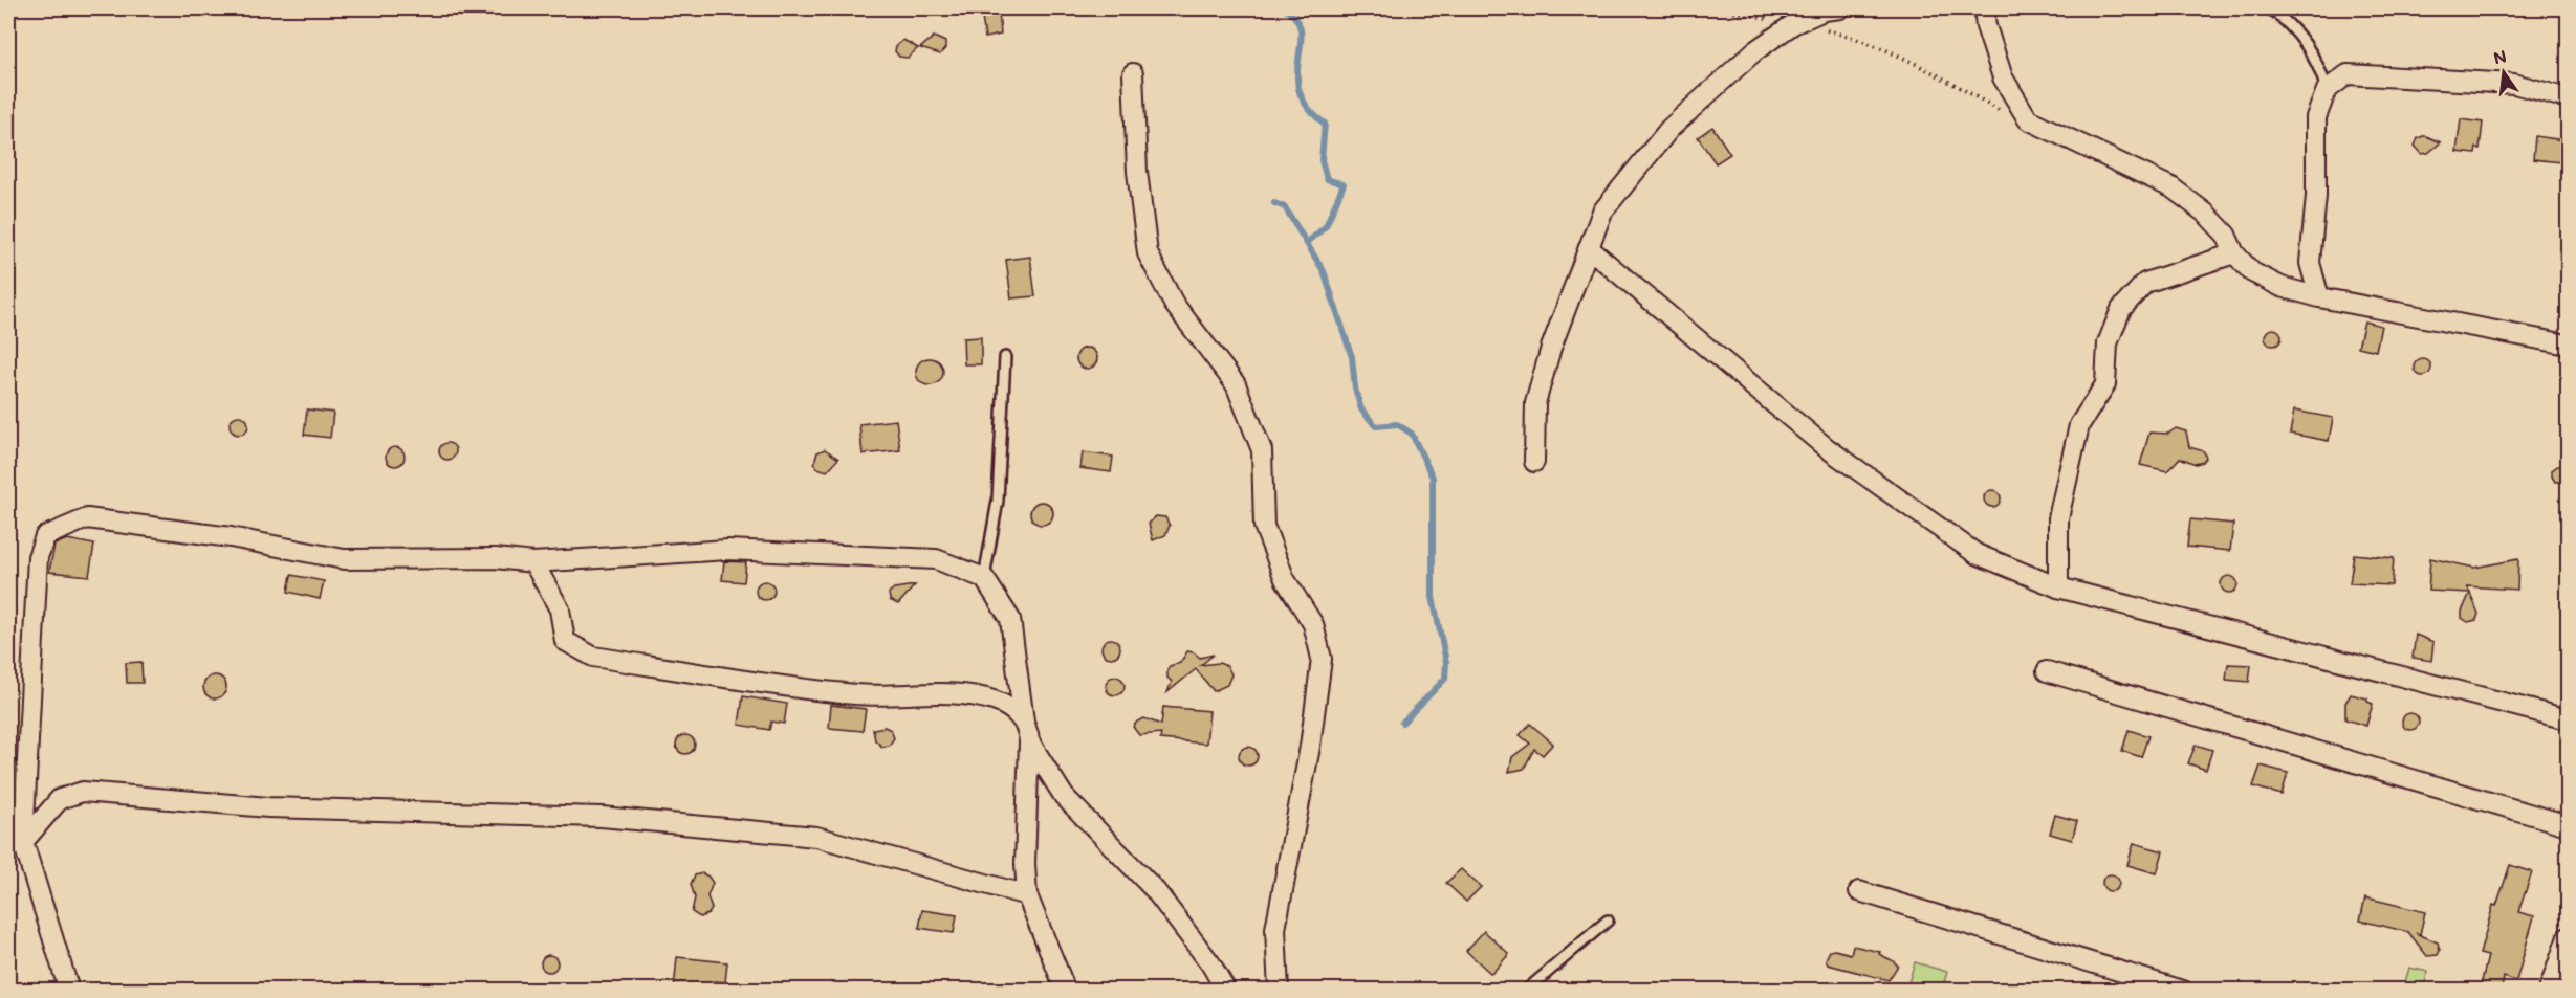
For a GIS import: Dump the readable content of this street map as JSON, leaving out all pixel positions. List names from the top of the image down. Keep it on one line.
{"north":"top"}
